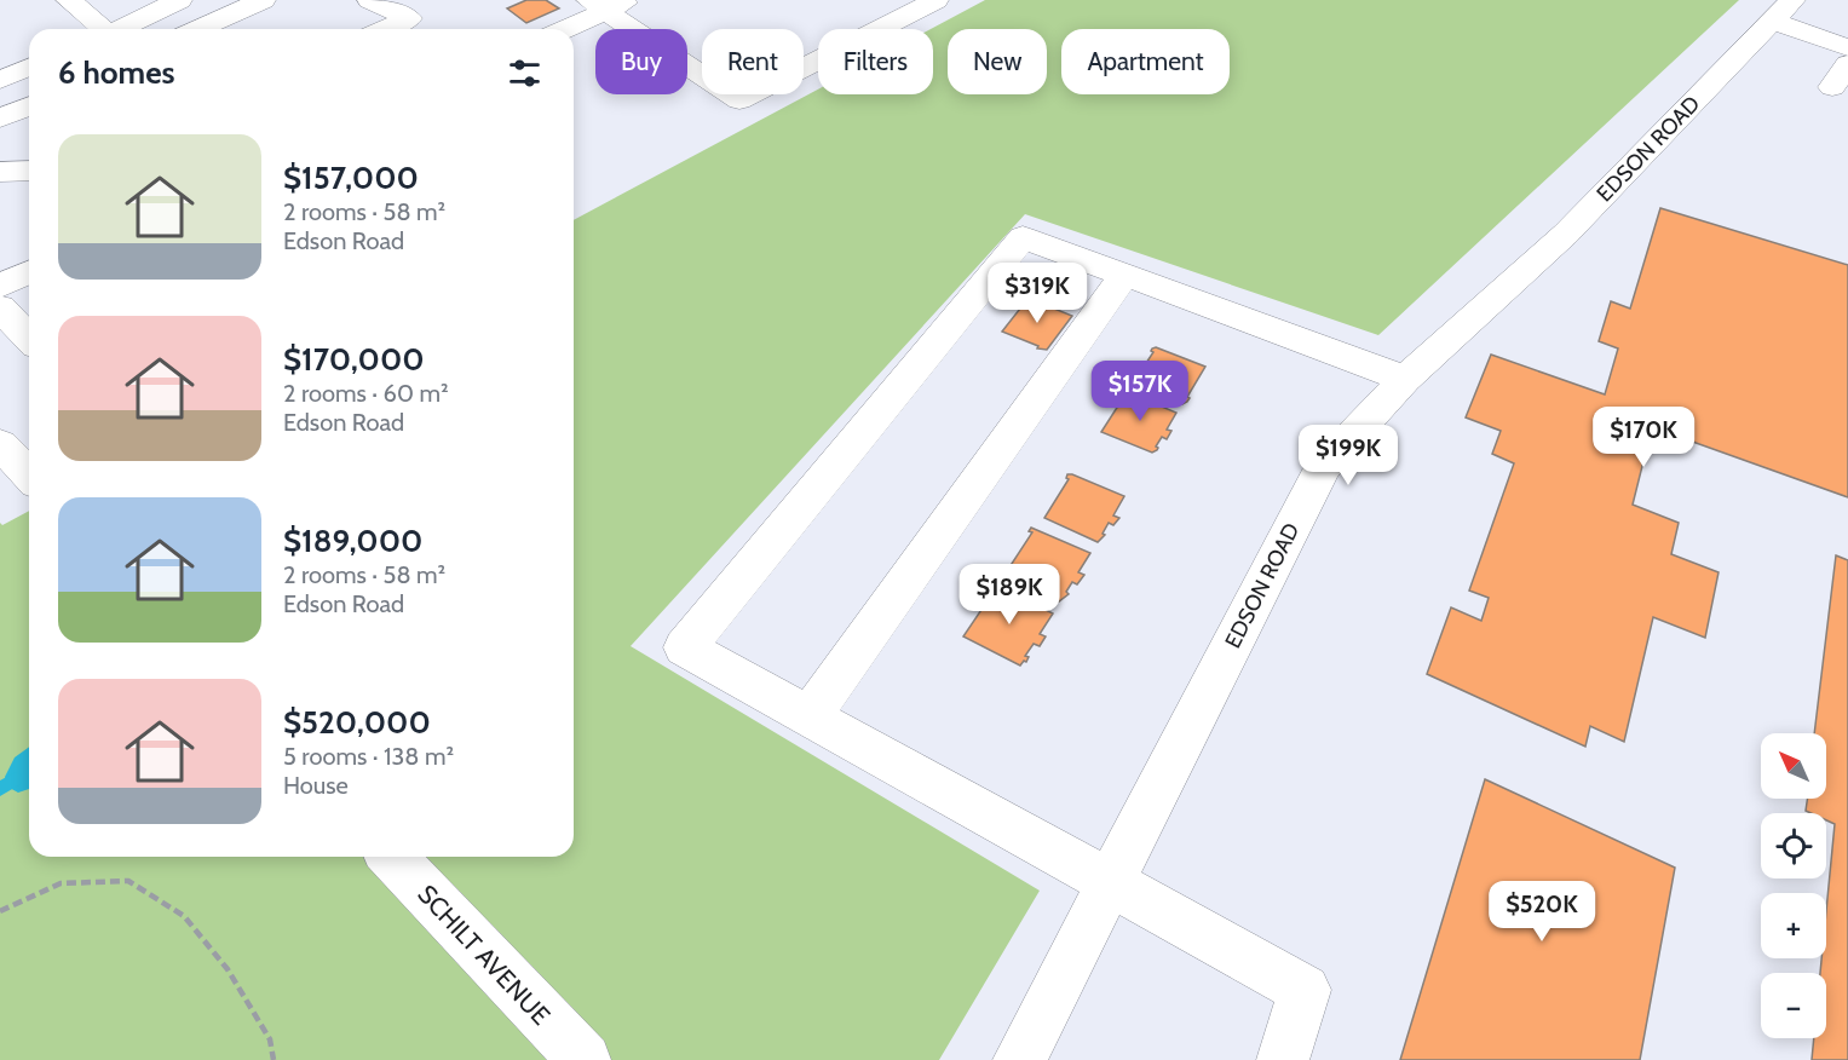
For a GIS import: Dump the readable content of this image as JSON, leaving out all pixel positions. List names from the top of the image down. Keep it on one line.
{"streets":{"street":["EDSON ROAD","SCHILT AVENUE"]},"north":"top left","page":{"chip":["Buy","Rent","Filters","New","Apartment"],"heading":"6 homes","list":[{"name":"$157,000","note":"2 rooms · 58 m² · Edson Road"},{"name":"$170,000","note":"2 rooms · 60 m² · Edson Road"},{"name":"$189,000","note":"2 rooms · 58 m² · Edson Road"},{"name":"$520,000","note":"5 rooms · 138 m² · House"}],"price":["$319K","$157K","$170K","$199K","$189K","$520K"],"map_buttons":["+","−"]}}
